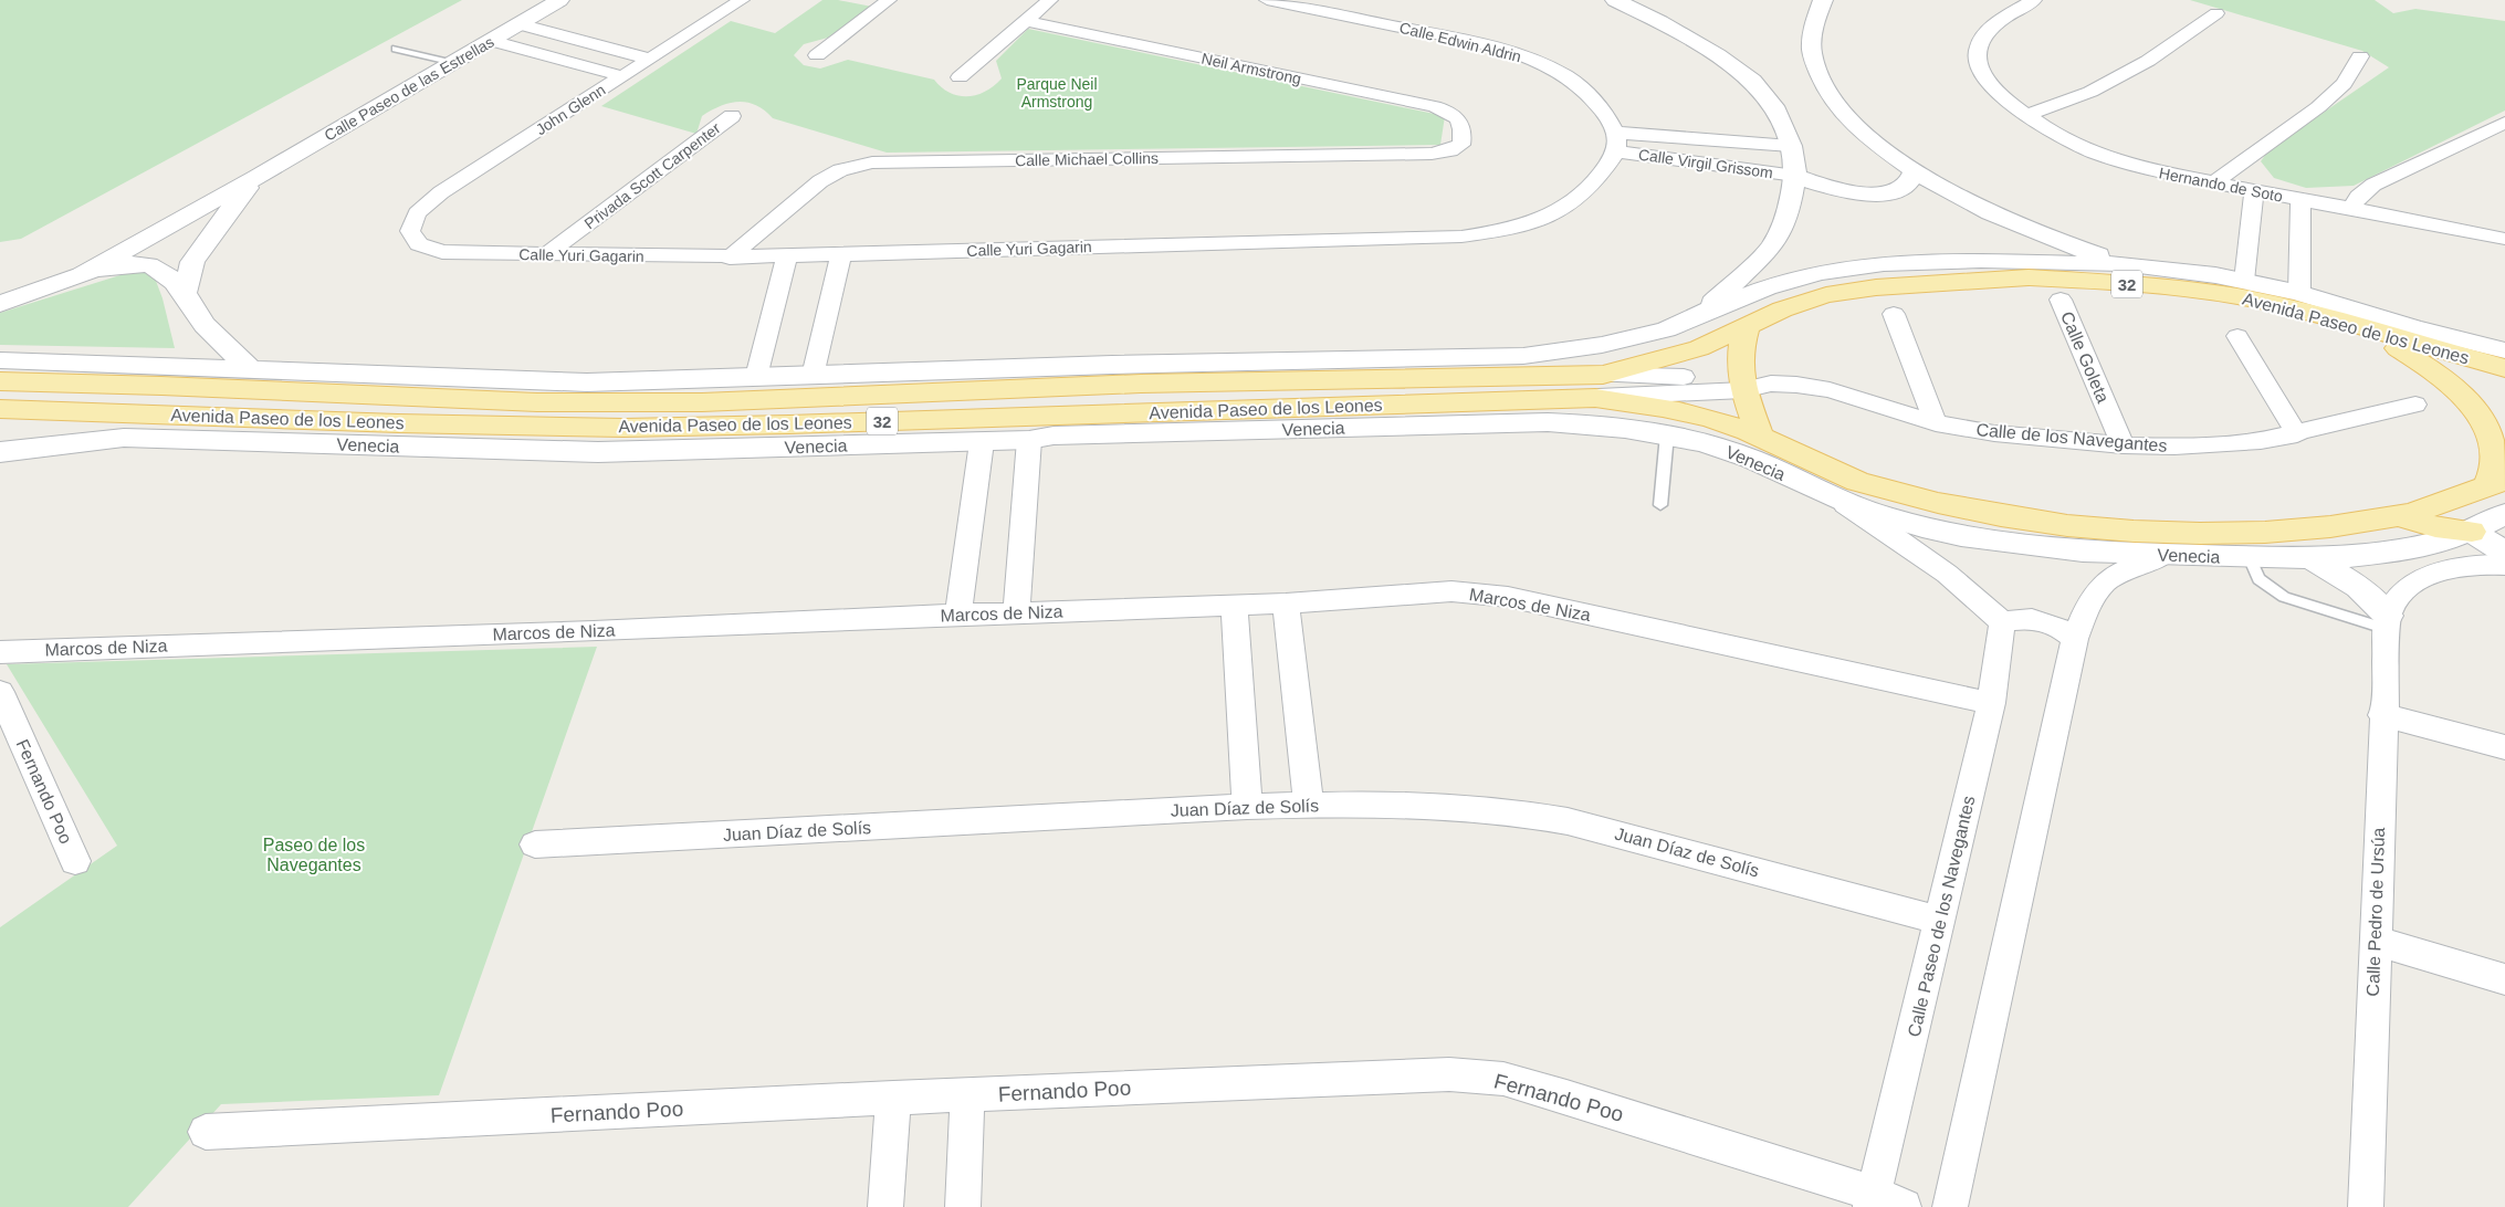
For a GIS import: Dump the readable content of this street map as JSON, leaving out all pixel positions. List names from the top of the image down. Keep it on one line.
{"streets":{"main road":["32","Avenida Paseo de los Leones"],"street":["Calle Edwin Aldrin","Neil Armstrong","Calle Paseo de las Estrellas","John Glenn","Calle Michael Collins","Calle Virgil Grissom","Privada Scott Carpenter","Hernando de Soto","Calle Yuri Gagarin","Calle Goleta","Venecia","Calle de los Navegantes","Marcos de Niza","Fernando Poo","Juan Díaz de Solís","Calle Pedro de Ursúa","Calle Paseo de los Navegantes"]},"crossings":[["Calle Edwin Aldrin","Calle Virgil Grissom"],["Calle Edwin Aldrin","Calle Yuri Gagarin"],["Neil Armstrong","Calle Michael Collins"],["John Glenn","Calle Yuri Gagarin"],["Calle Michael Collins","Calle Yuri Gagarin"],["Calle Virgil Grissom","Calle Yuri Gagarin"],["Privada Scott Carpenter","Calle Yuri Gagarin"],["Avenida Paseo de los Leones","Calle de los Navegantes"],["Calle Goleta","Calle de los Navegantes"],["Marcos de Niza","Calle Paseo de los Navegantes"],["Fernando Poo","Calle Paseo de los Navegantes"],["Juan Díaz de Solís","Calle Paseo de los Navegantes"]],"parks":["Parque Neil Armstrong","Paseo de los Navegantes"]}
